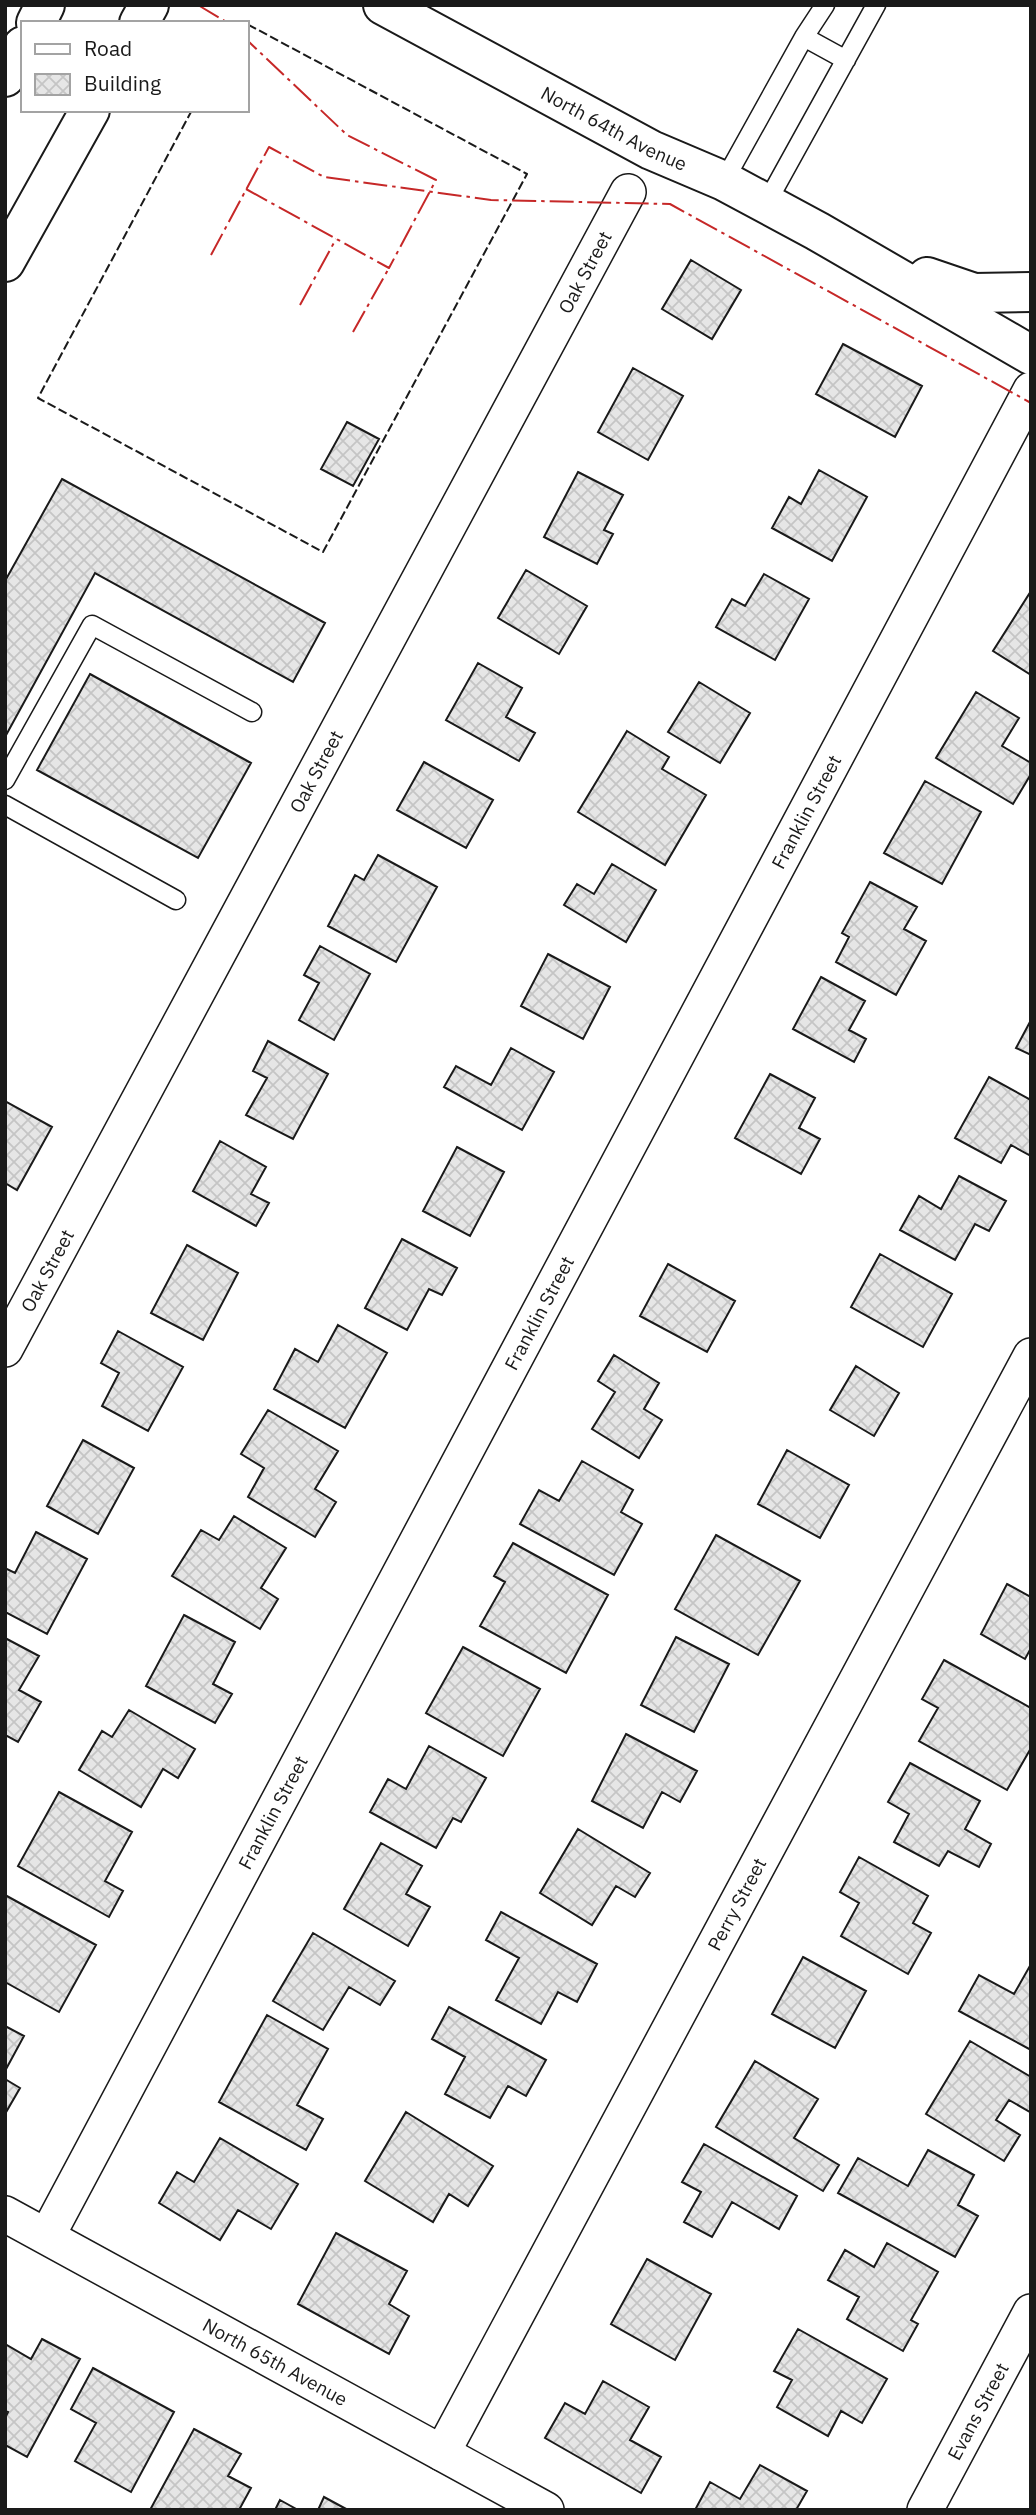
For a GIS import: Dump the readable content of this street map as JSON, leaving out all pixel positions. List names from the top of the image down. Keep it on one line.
{"streets":{"street":["North 64th Avenue","Oak Street","Franklin Street","Perry Street","North 65th Avenue","Evans Street"]},"crossings":[["Franklin Street","North 65th Avenue"],["Perry Street","North 65th Avenue"]],"legend":["Road","Building"]}
